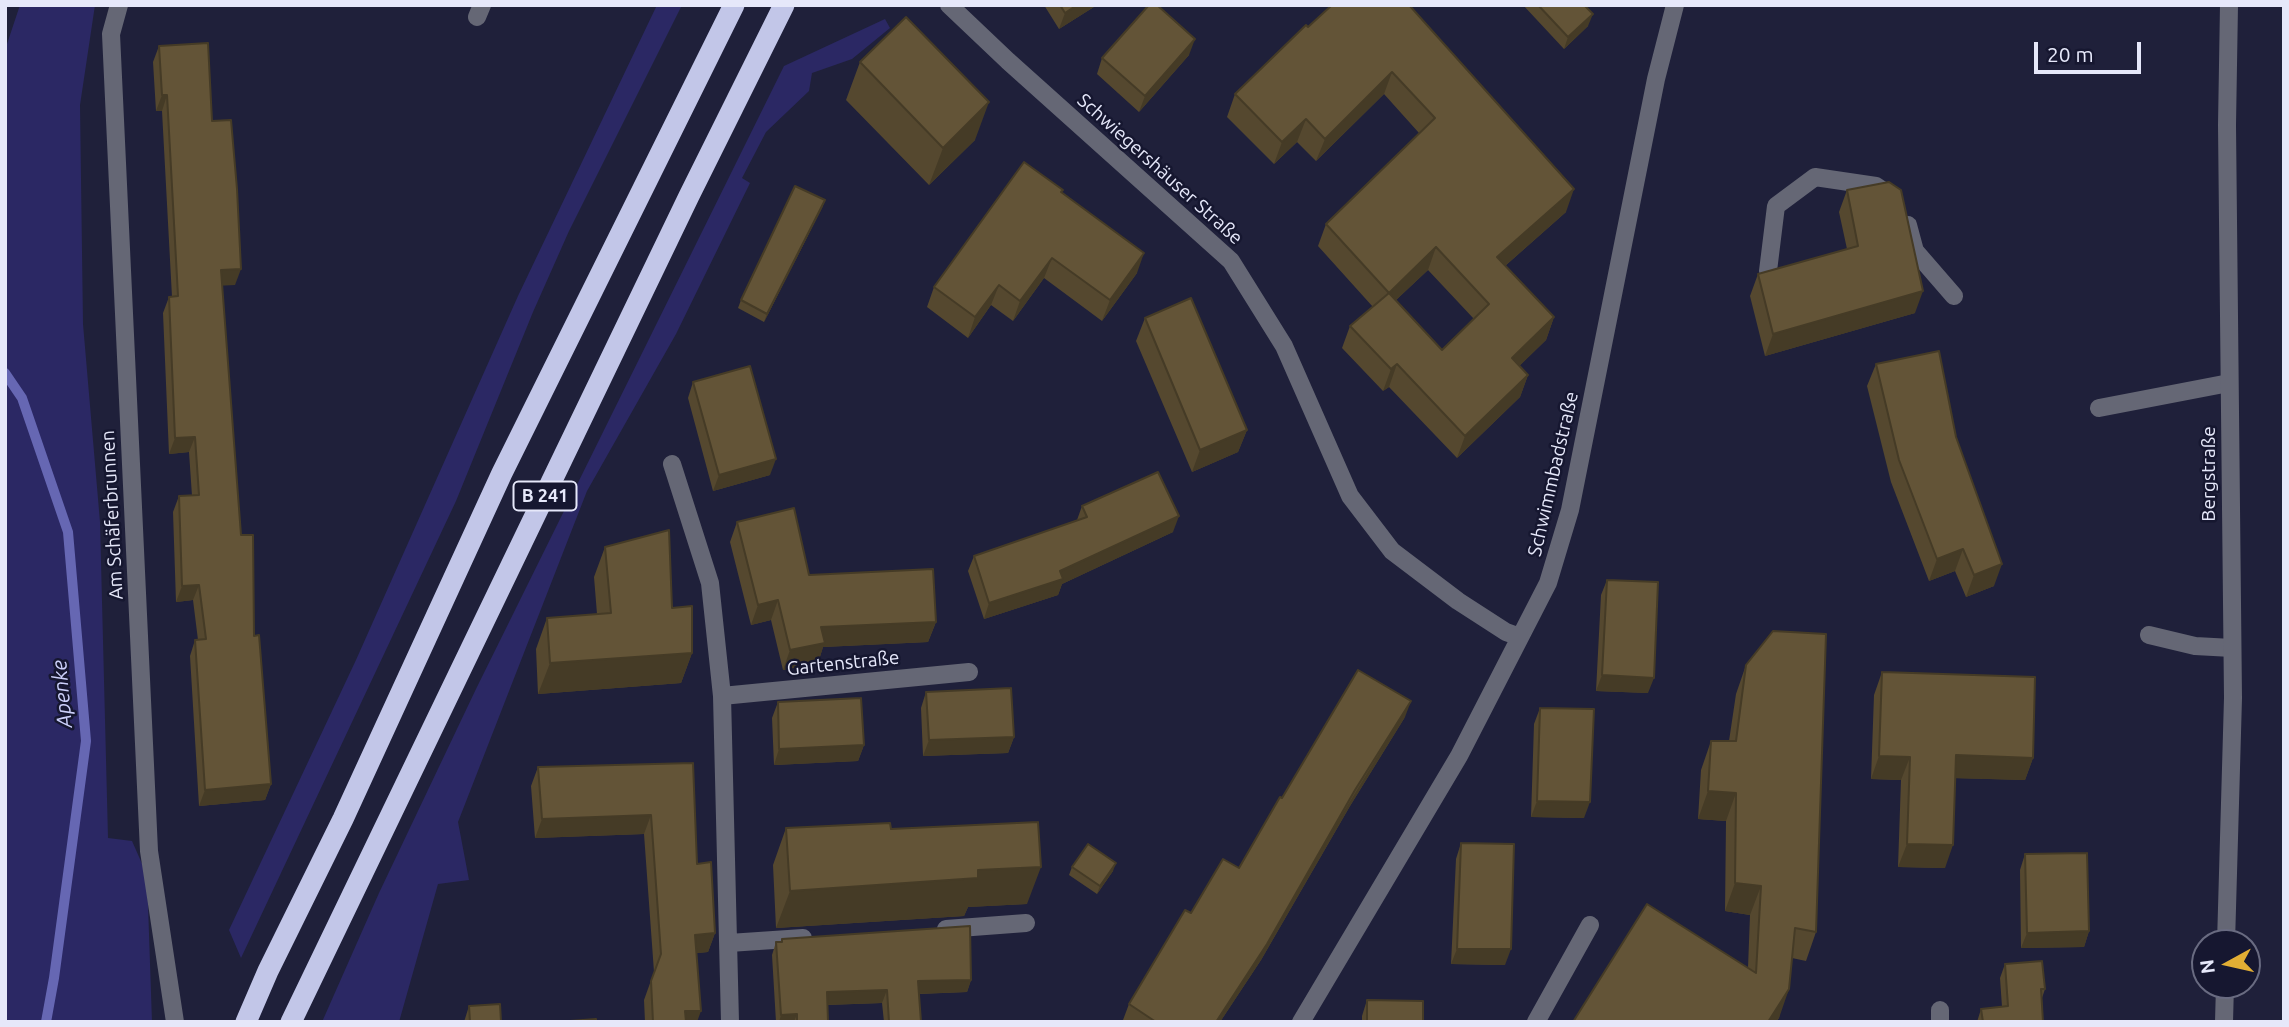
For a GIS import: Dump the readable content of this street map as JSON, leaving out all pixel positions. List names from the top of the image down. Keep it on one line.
{"streets":{"highway":["B 241"],"street":["Schwiegershäuser Straße","Schwimmbadstraße","Bergstraße","Am Schäferbrunnen","Gartenstraße"]},"crossings":[["Schwiegershäuser Straße","Schwimmbadstraße"]],"water":["Apenke"],"scale_bar":"20 m","north":"left"}
